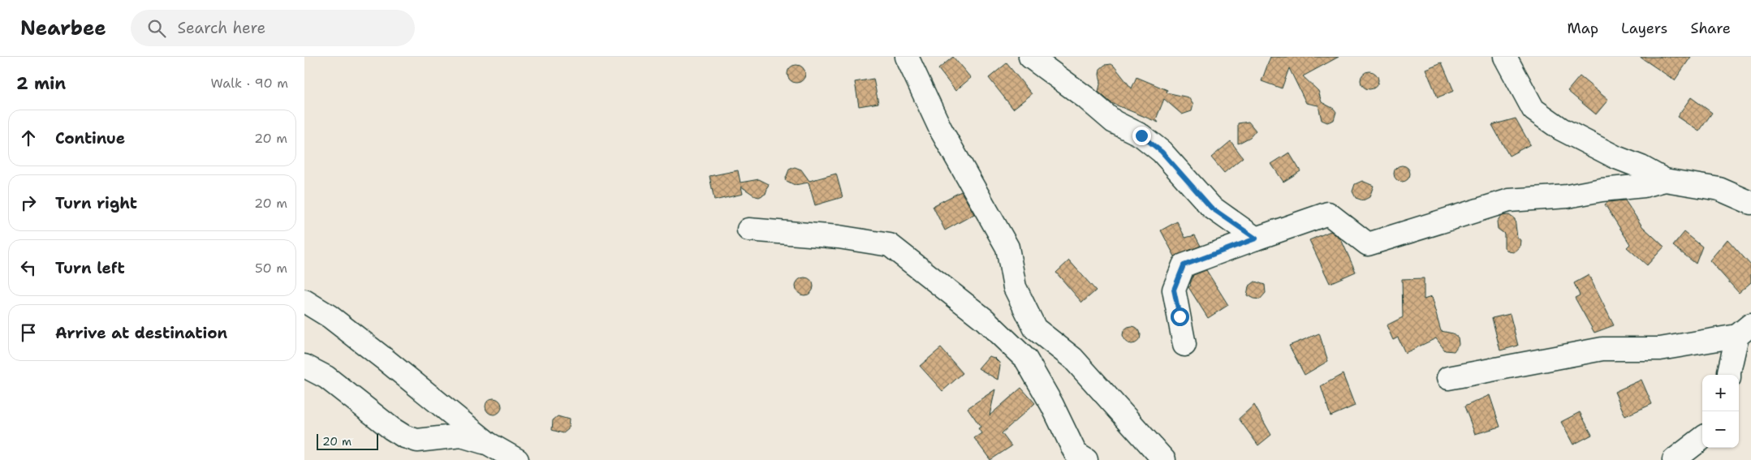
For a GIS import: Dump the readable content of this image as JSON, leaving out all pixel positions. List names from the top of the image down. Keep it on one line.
{"scale_bar":"20 m","page":{"header":"Nearbee","search":"Search here","nav":["Map","Layers","Share"],"heading":["2 min","Walk · 90 m"],"list":[["Continue","20 m"],["Turn right","20 m"],["Turn left","50 m"],"Arrive at destination"],"map_buttons":["+","−"],"scale":"20 m"}}
